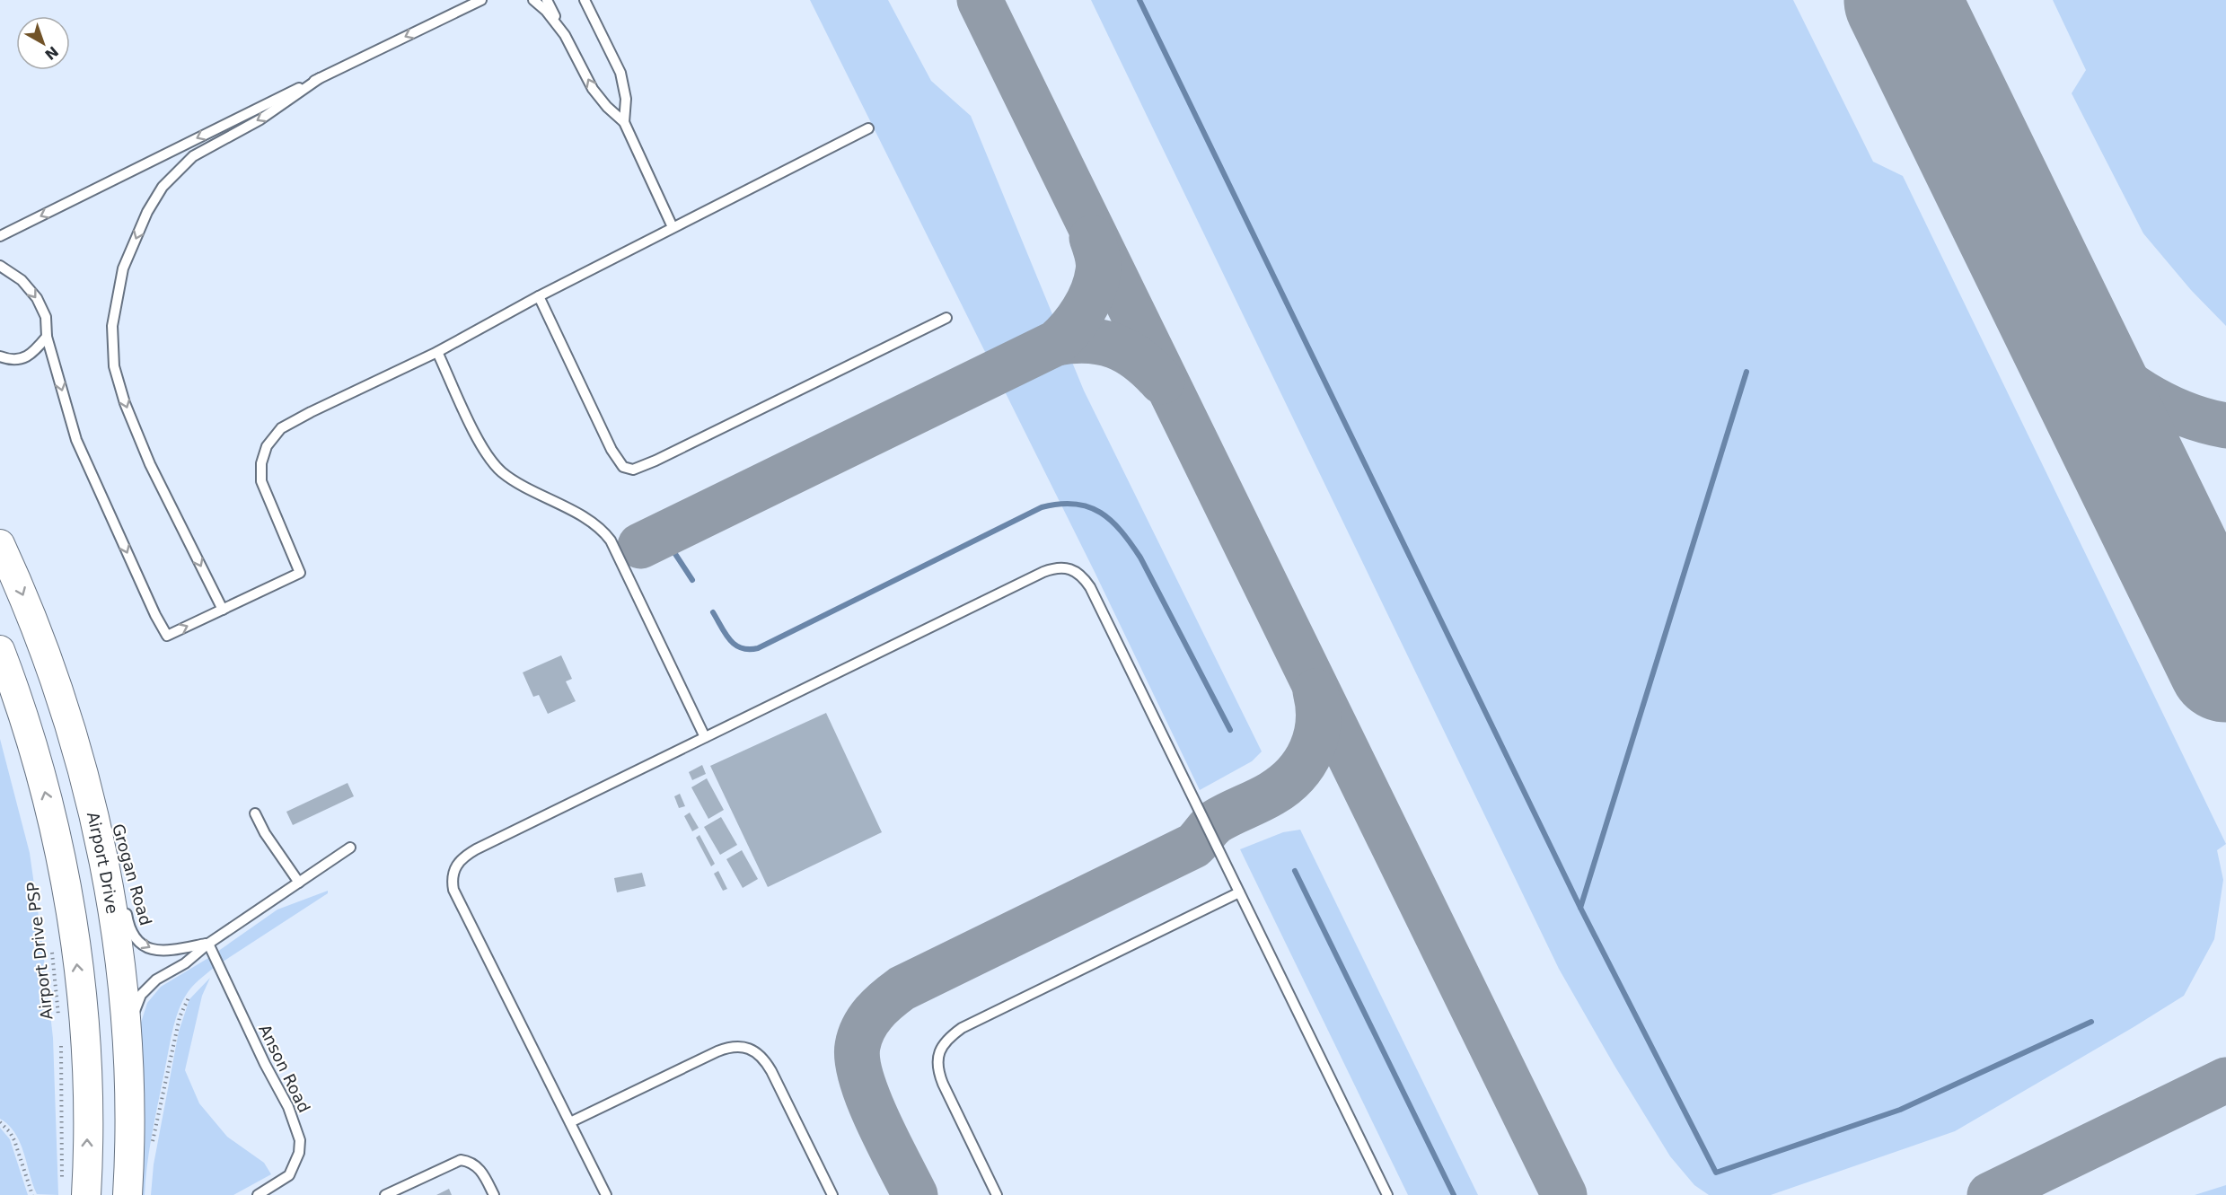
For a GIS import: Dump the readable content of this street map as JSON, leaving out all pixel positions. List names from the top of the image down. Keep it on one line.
{"streets":{"main road":["Airport Drive"],"lane":["Grogan Road","Anson Road"],"path":["Airport Drive PSP"]},"crossings":[["Airport Drive","Grogan Road"],["Grogan Road","Anson Road"]],"north":"bottom right"}
